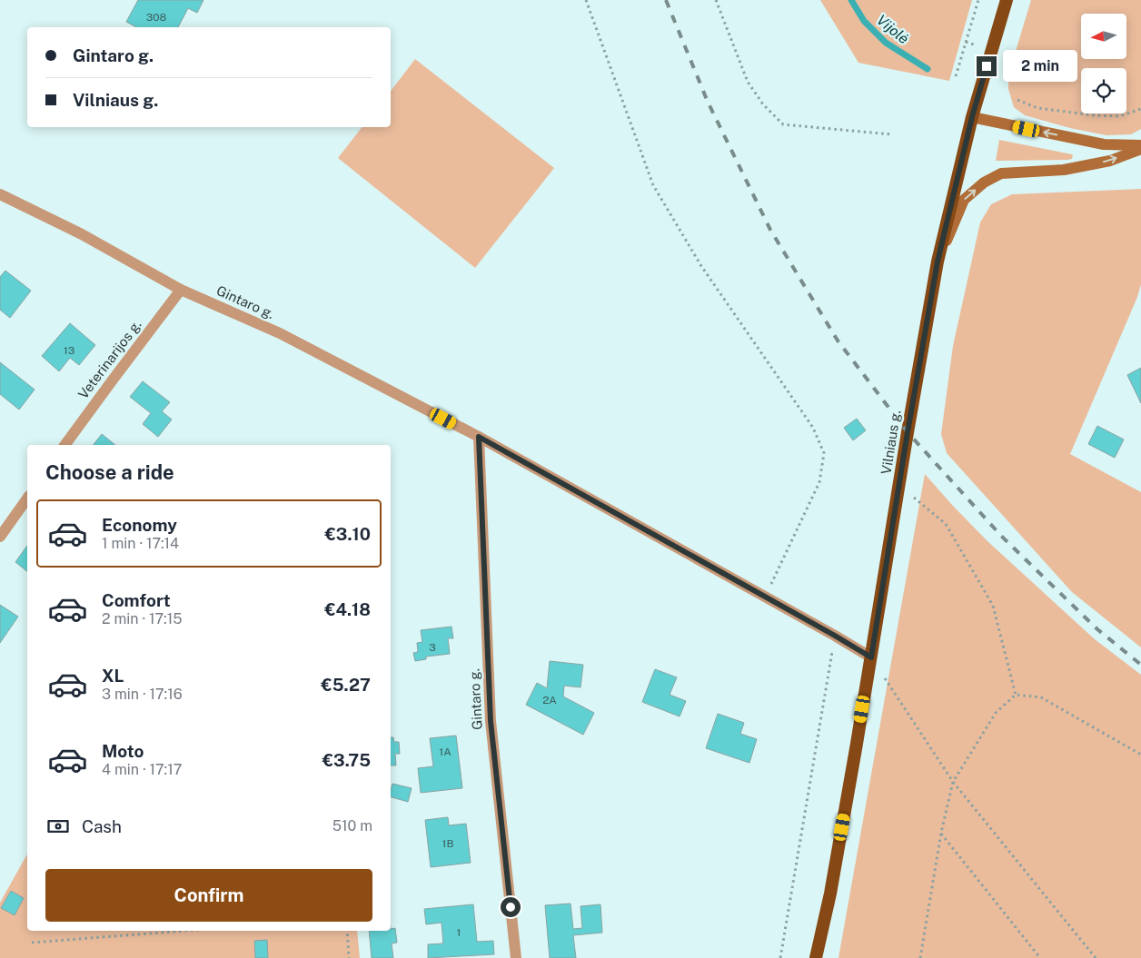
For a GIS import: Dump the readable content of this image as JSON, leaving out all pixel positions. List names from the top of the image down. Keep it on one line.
{"streets":{"highway":["Vilniaus g."],"street":["Gintaro g.","Veterinarijos g."]},"crossings":[["Gintaro g.","Veterinarijos g."],["Gintaro g.","Vilniaus g."]],"water":["Vijolė"],"house_numbers":["308","13","3","2A","1A","1B","1"],"north":"left","page":{"banner":["Gintaro g.","Vilniaus g."],"bubble":"2 min","heading":"Choose a ride","list":[{"name":"Economy","note":"1 min · 17:14","value":"€3.10"},{"name":"Comfort","note":"2 min · 17:15","value":"€4.18"},{"name":"XL","note":"3 min · 17:16","value":"€5.27"},{"name":"Moto","note":"4 min · 17:17","value":"€3.75"}],"pay":["Cash","510 m"],"buttons":"Confirm"}}
